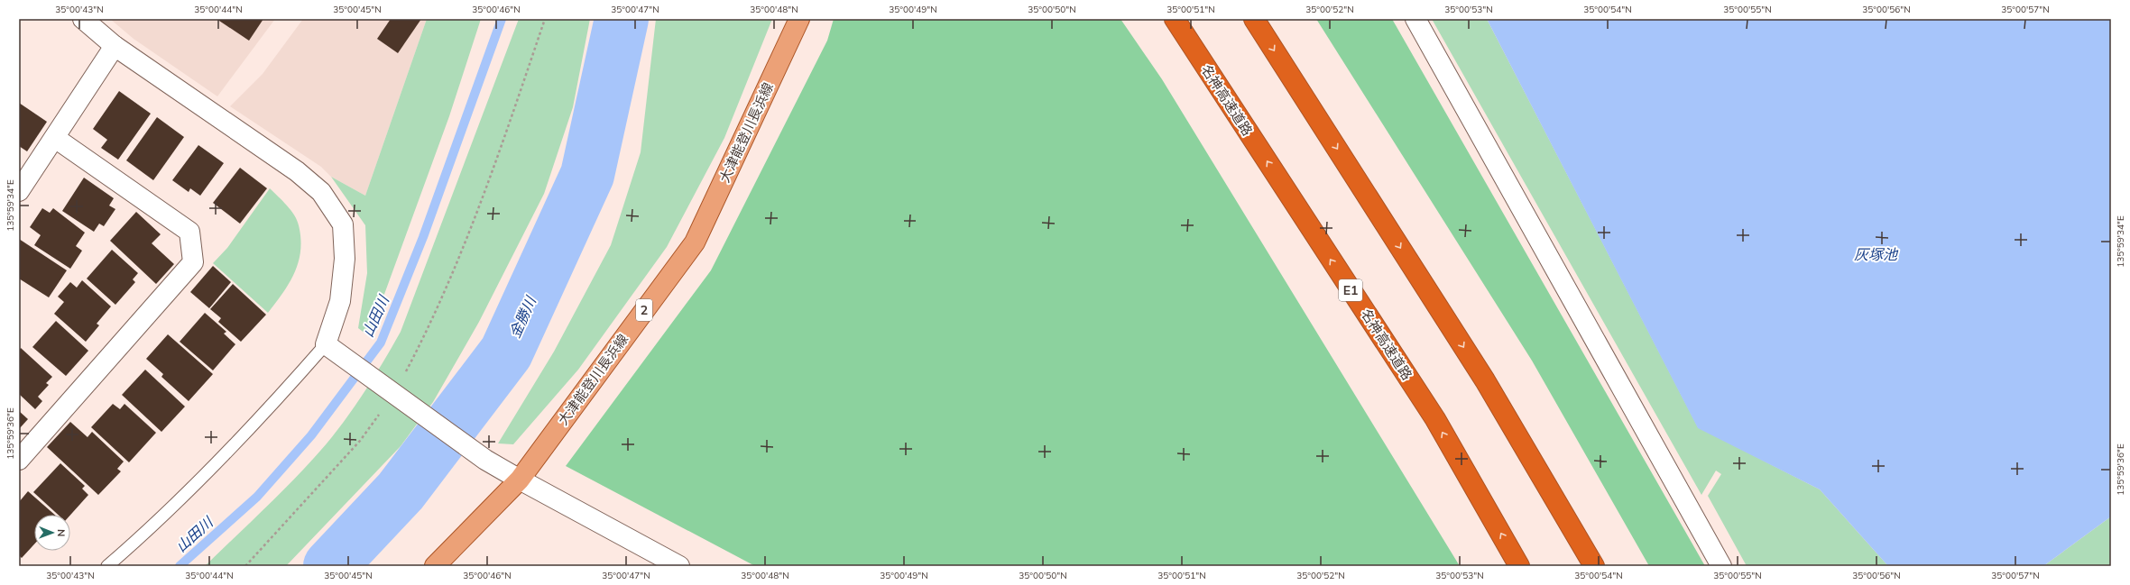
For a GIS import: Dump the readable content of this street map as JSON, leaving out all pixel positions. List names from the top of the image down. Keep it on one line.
{"streets":{"highway":["名神高速道路","E1"],"main road":["大津能登川長浜線","2"]},"water":["灰塚池","山田川","金勝川"],"north":"right","coordinates":["35°00'43\"N","35°00'44\"N","35°00'45\"N","35°00'46\"N","35°00'47\"N","35°00'48\"N","35°00'49\"N","35°00'50\"N","35°00'51\"N","35°00'52\"N","35°00'53\"N","35°00'54\"N","35°00'55\"N","35°00'56\"N","35°00'57\"N","135°59'34\"E","135°59'36\"E"]}
